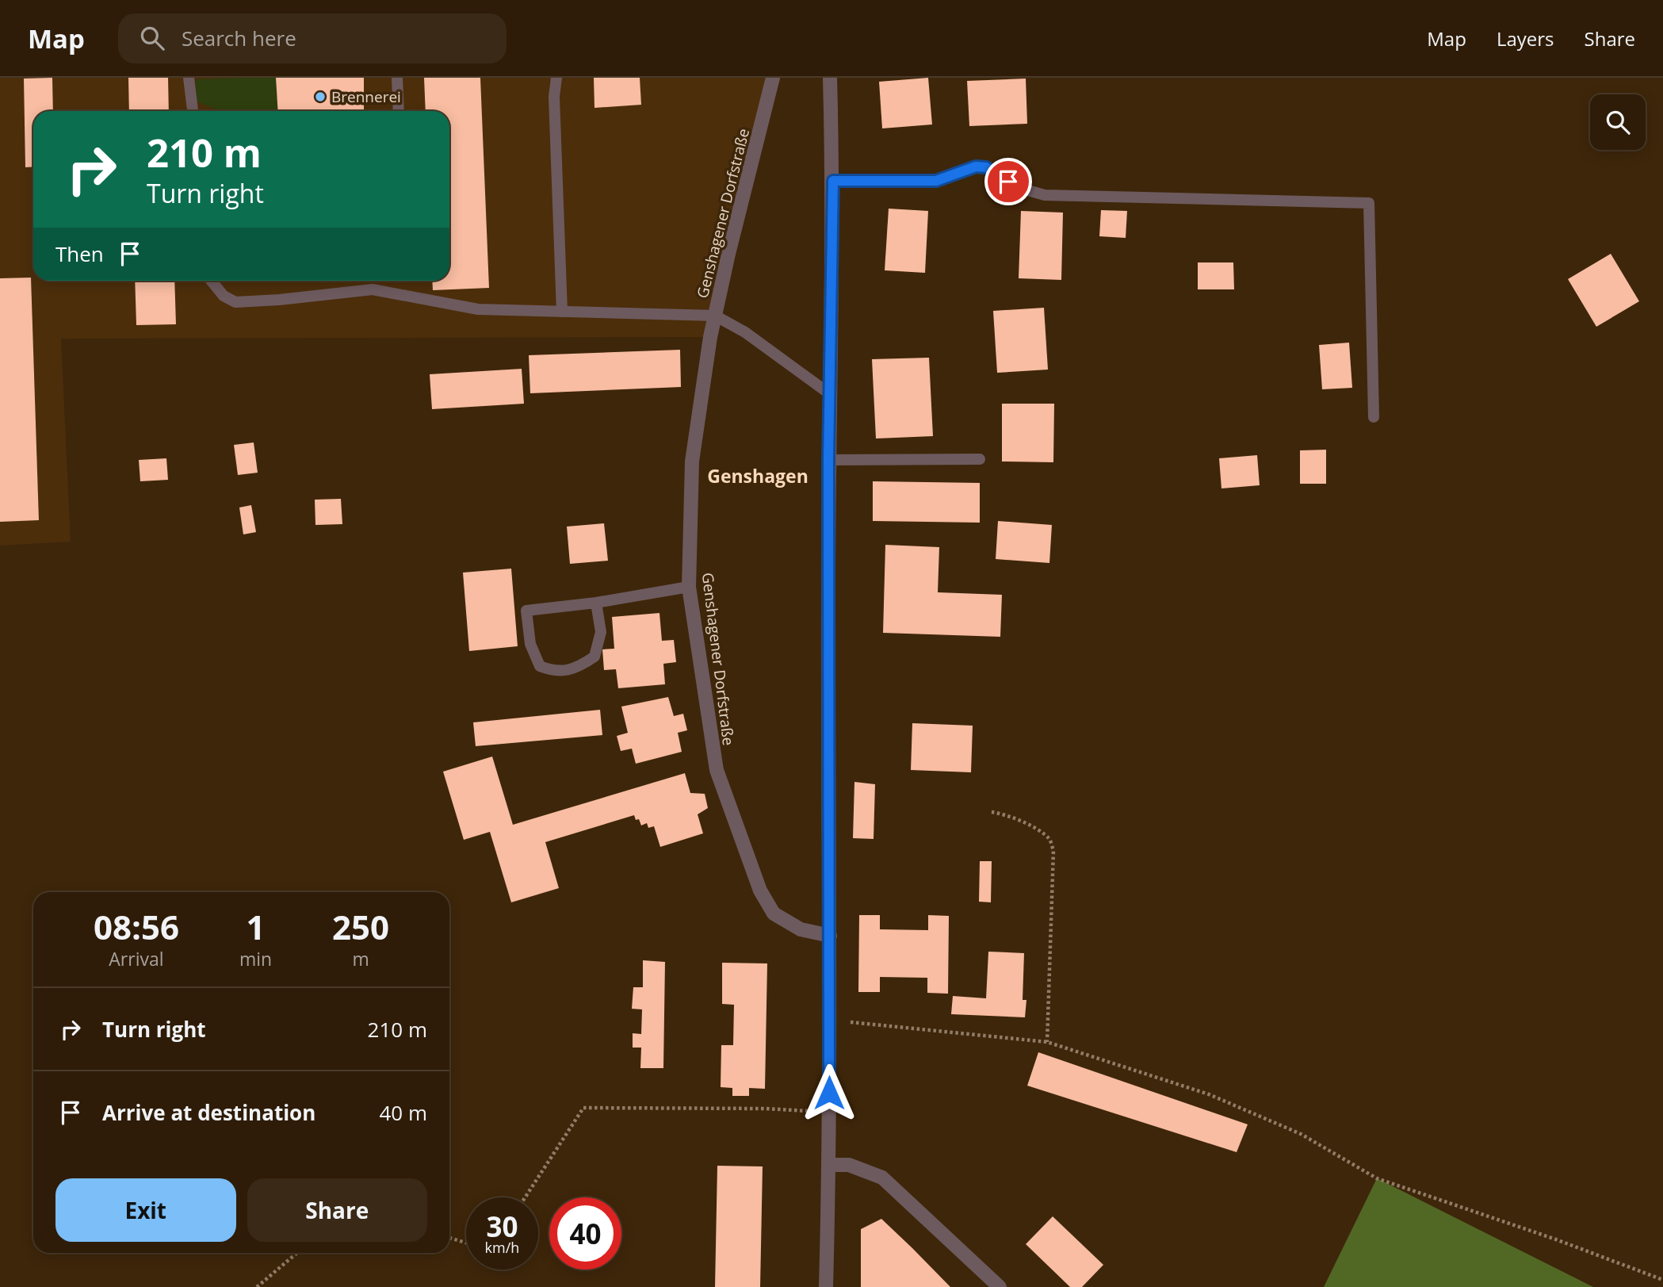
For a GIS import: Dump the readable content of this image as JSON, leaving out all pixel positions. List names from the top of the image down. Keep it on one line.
{"streets":{"street":["Genshagener Dorfstraße"]},"districts":["Genshagen"],"places":["Brennerei"],"page":{"header":"Map","search":"Search here","nav":["Map","Layers","Share"],"turn":["210 m","Turn right"],"then":"Then","eta":["08:56","Arrival","1","min","250","m"],"list":[{"name":"Turn right","value":"210 m"},{"name":"Arrive at destination","value":"40 m"}],"buttons":["Exit","Share"],"speed":"30 km/h","limit":"40"}}
